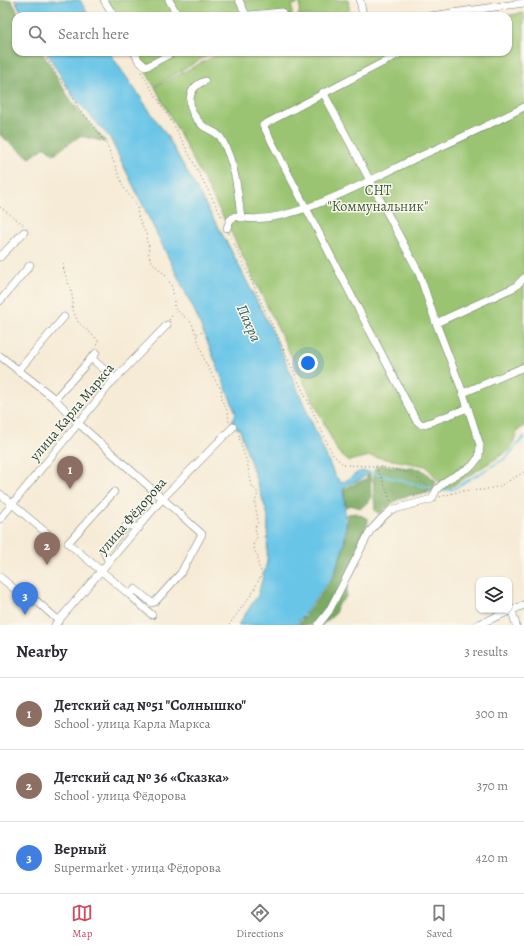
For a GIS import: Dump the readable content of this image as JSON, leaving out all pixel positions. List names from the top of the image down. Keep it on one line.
{"streets":{"street":["улица Карла Маркса","улица Фёдорова"]},"water":["Пахра"],"parks":["СНТ \"Коммунальник\""],"page":{"search":"Search here","pins":["1","2","3"],"heading":["Nearby","3 results"],"list":[{"mark":"1","name":"Детский сад №51 \"Солнышко\"","note":"School · улица Карла Маркса","value":"300 m"},{"mark":"2","name":"Детский сад № 36 «Сказка»","note":"School · улица Фёдорова","value":"370 m"},{"mark":"3","name":"Верный","note":"Supermarket · улица Фёдорова","value":"420 m"}],"nav":["Map","Directions","Saved"]}}
